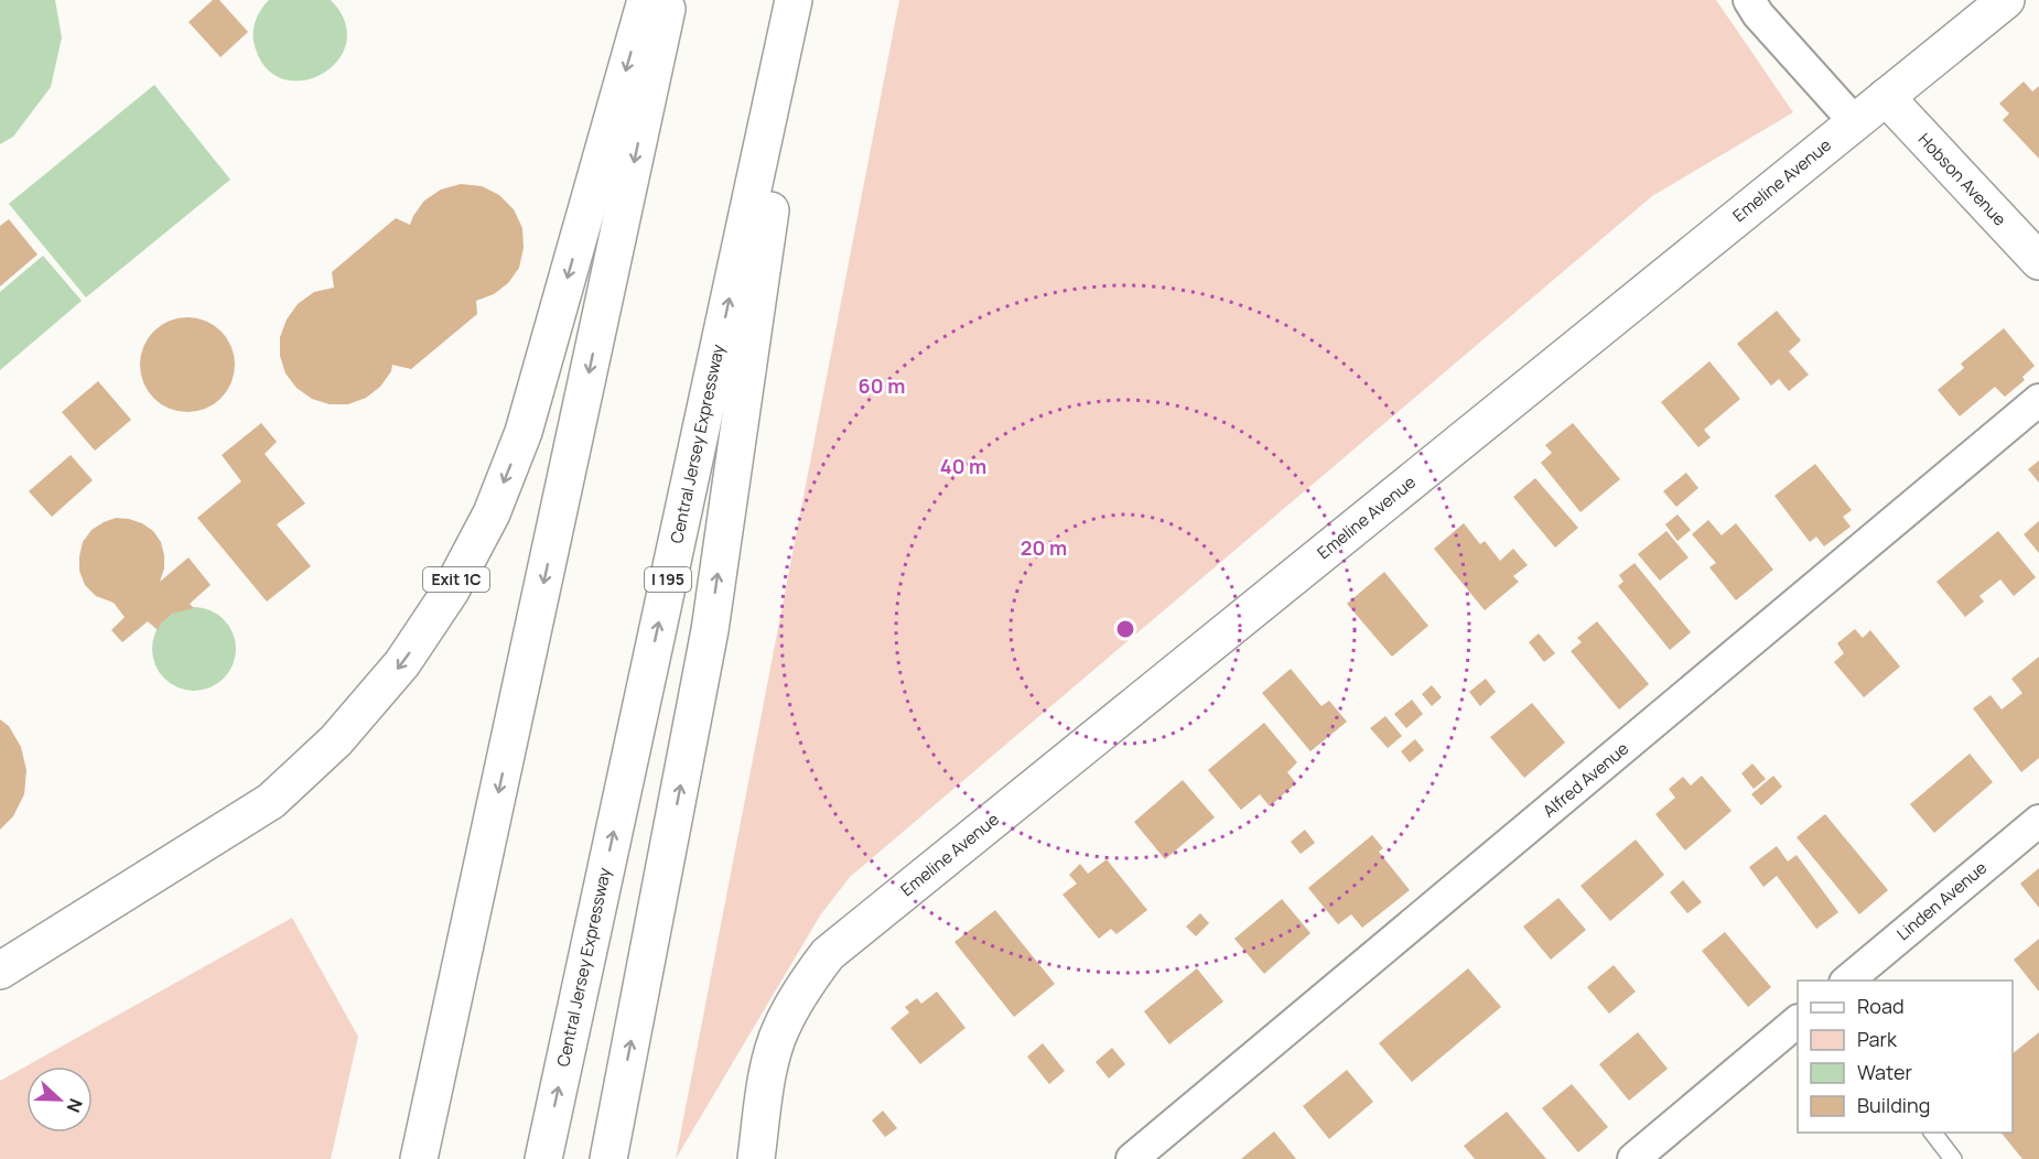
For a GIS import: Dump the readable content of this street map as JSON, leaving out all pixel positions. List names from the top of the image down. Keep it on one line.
{"streets":{"main road":["Hobson Avenue","Emeline Avenue","Central Jersey Expressway","Exit 1C","I 195"],"street":["Alfred Avenue","Linden Avenue"]},"crossings":[["Hobson Avenue","Emeline Avenue"]],"legend":["Road","Park","Water","Building"],"north":"right","rings":["60 m","40 m","20 m"]}
